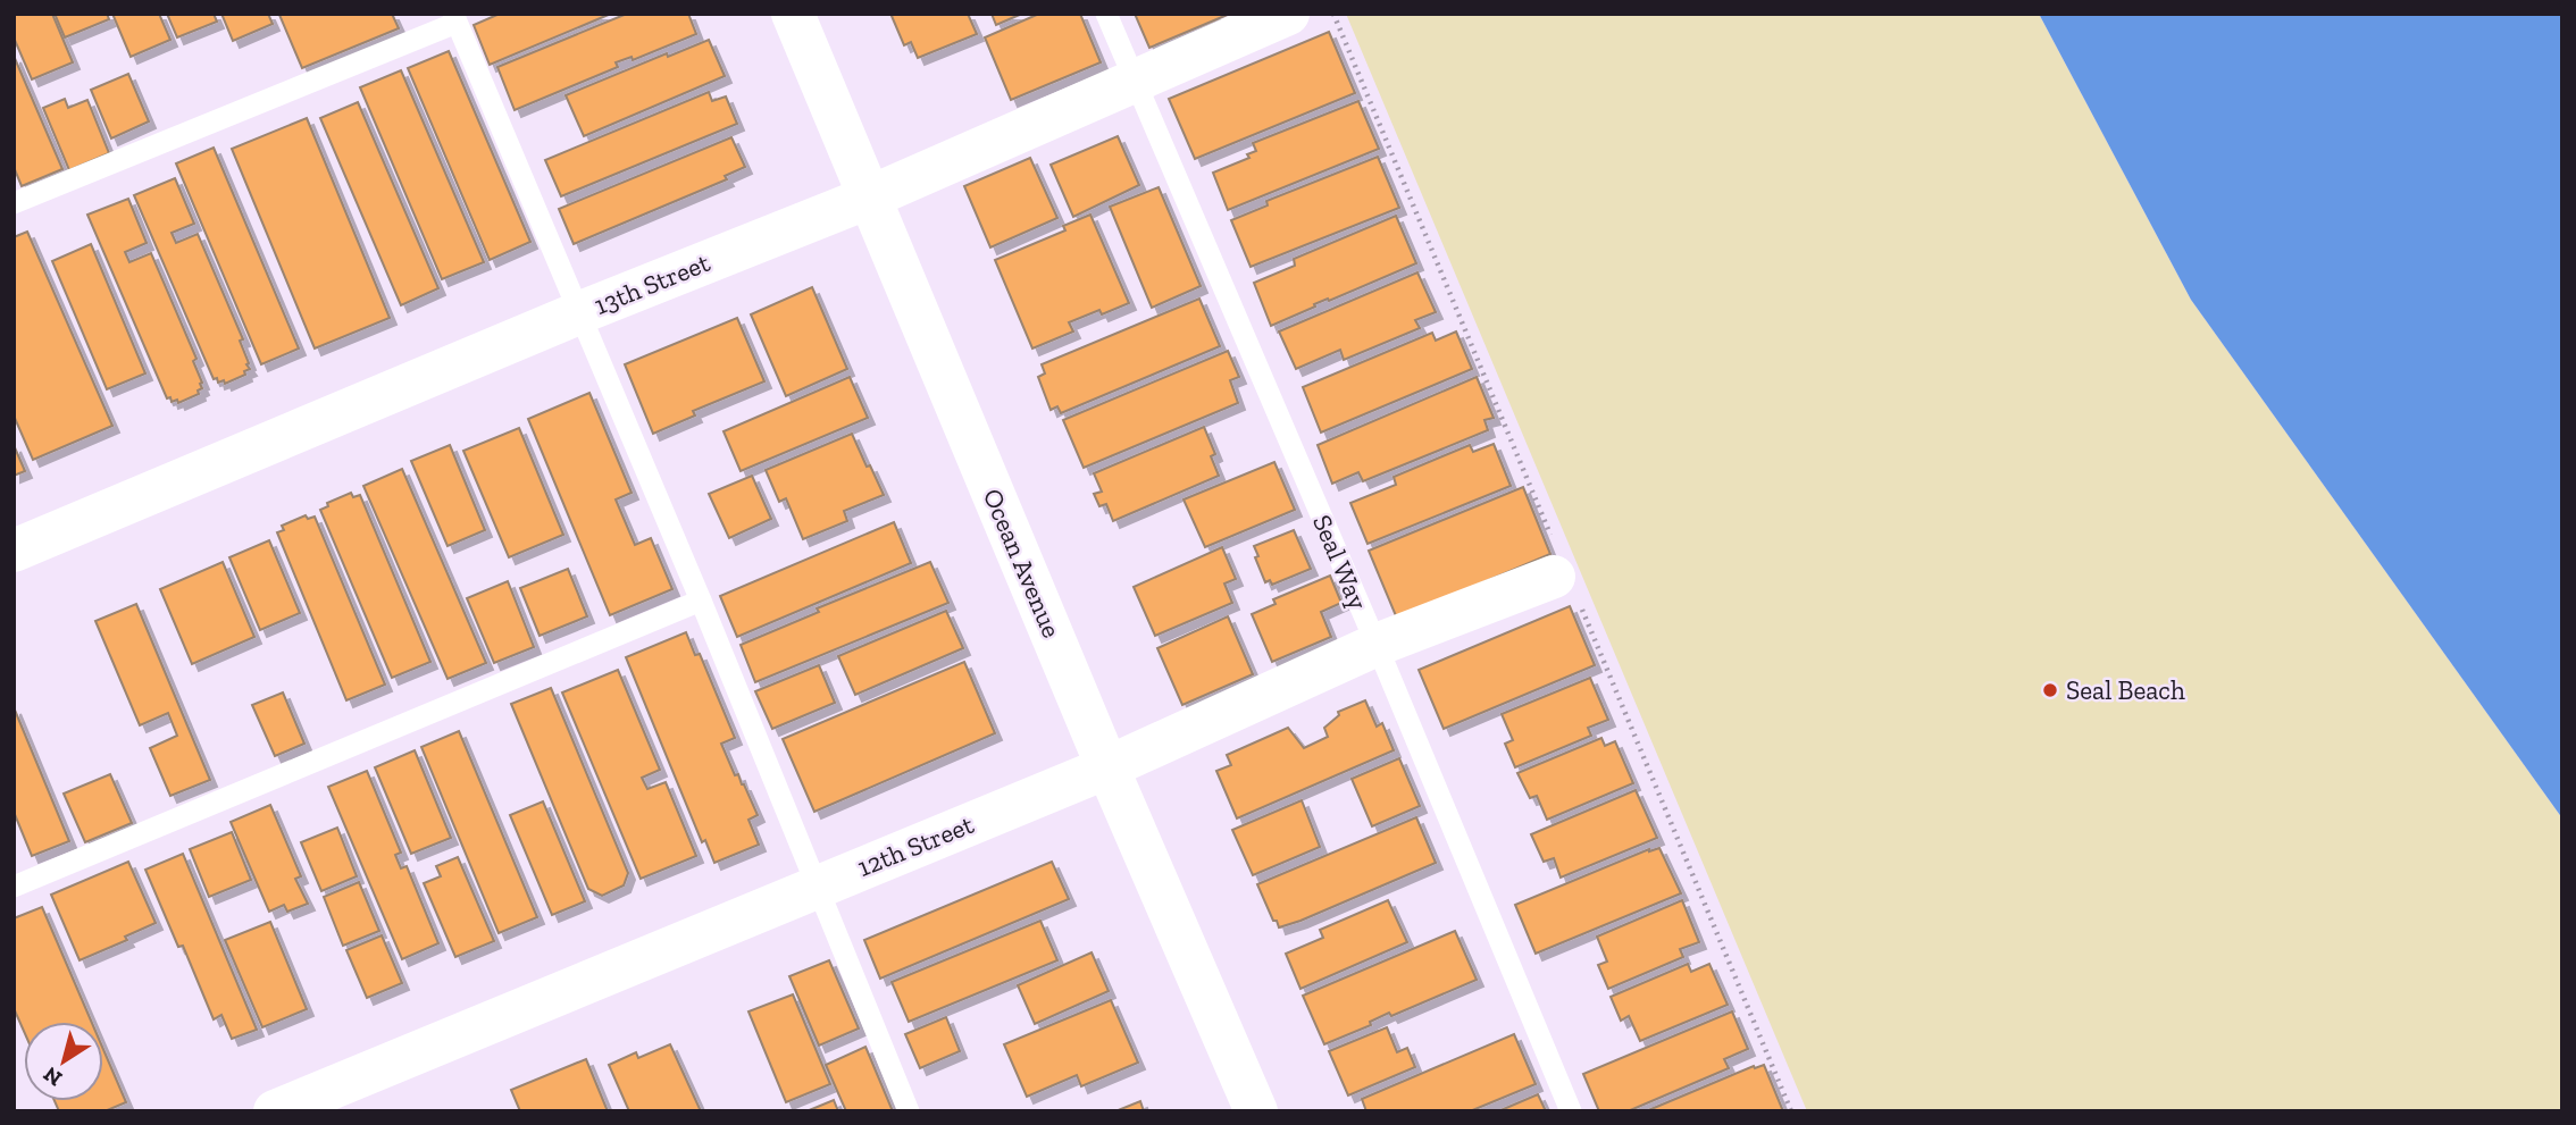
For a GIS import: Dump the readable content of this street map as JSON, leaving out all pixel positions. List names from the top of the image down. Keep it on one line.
{"streets":{"street":["13th Street","Ocean Avenue","12th Street"],"lane":["Seal Way"]},"crossings":[["13th Street","Seal Way"],["13th Street","Ocean Avenue"],["Seal Way","12th Street"],["Ocean Avenue","12th Street"]],"places":["Seal Beach"],"north":"bottom left"}
